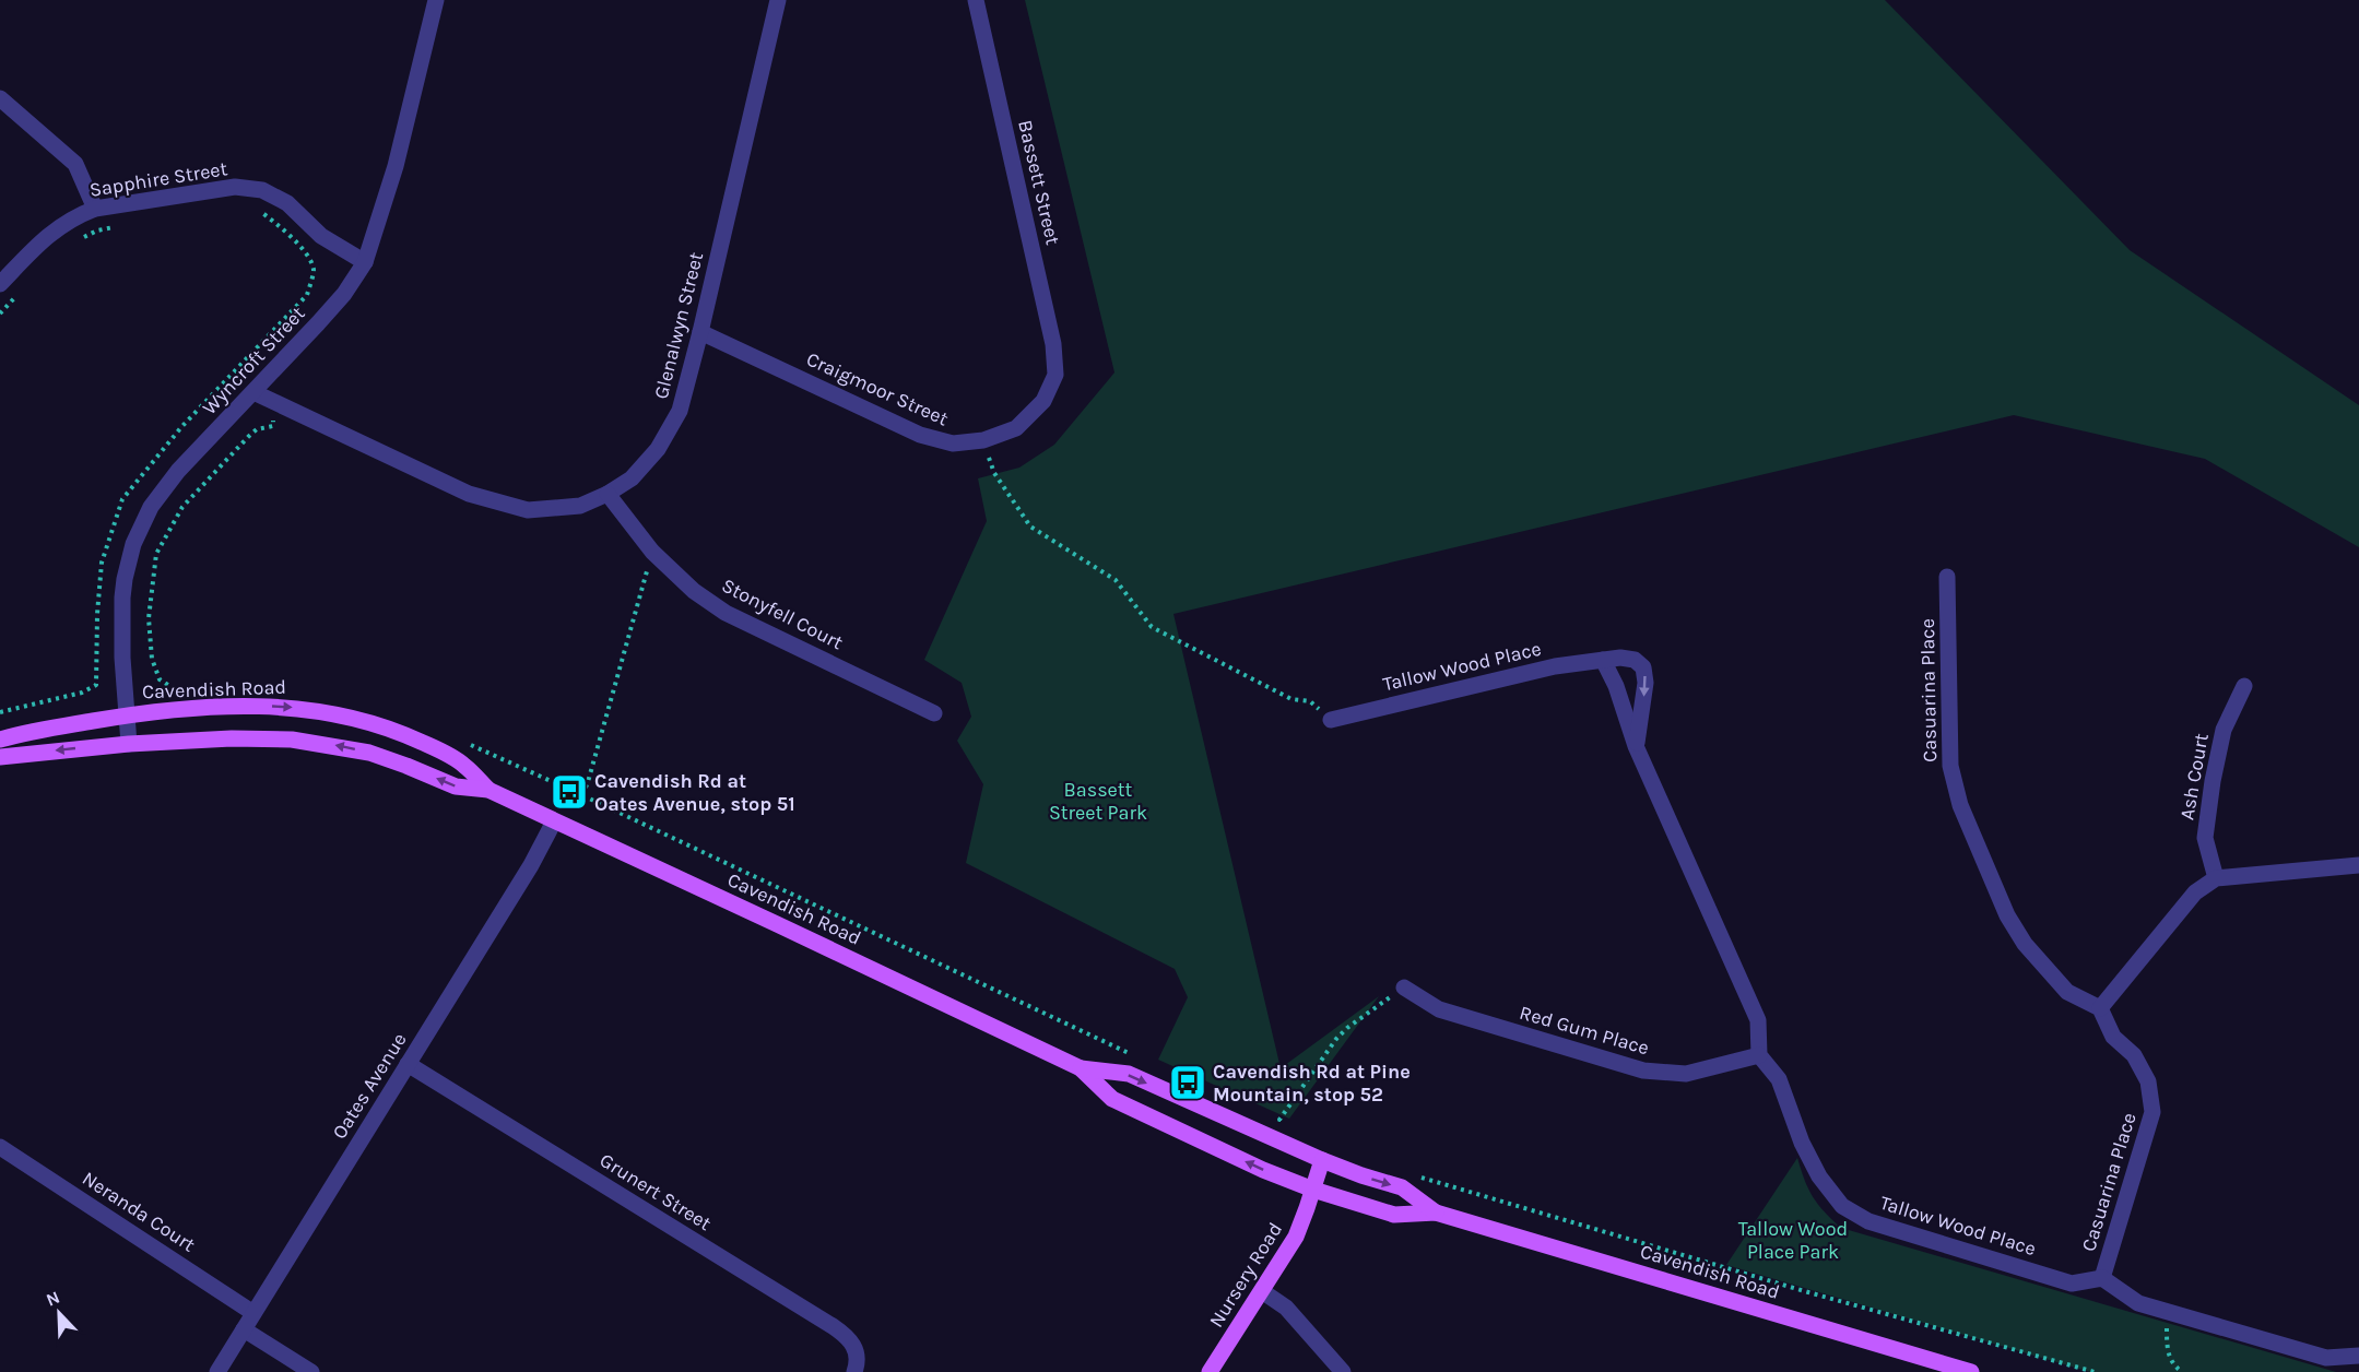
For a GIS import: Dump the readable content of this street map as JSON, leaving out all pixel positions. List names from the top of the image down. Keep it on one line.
{"streets":{"main road":["Cavendish Road","Nursery Road"],"street":["Sapphire Street","Bassett Street","Glenalwyn Street","Wyncroft Street","Craigmoor Street","Stonyfell Court","Tallow Wood Place","Casuarina Place","Ash Court","Red Gum Place","Oates Avenue","Grunert Street","Neranda Court"]},"crossings":[["Sapphire Street","Wyncroft Street"],["Bassett Street","Craigmoor Street"],["Glenalwyn Street","Wyncroft Street"],["Glenalwyn Street","Craigmoor Street"],["Glenalwyn Street","Stonyfell Court"],["Wyncroft Street","Cavendish Road"],["Tallow Wood Place","Casuarina Place"],["Tallow Wood Place","Red Gum Place"],["Cavendish Road","Oates Avenue"],["Cavendish Road","Nursery Road"],["Oates Avenue","Grunert Street"],["Oates Avenue","Neranda Court"]],"parks":["Bassett Street Park","Tallow Wood Place Park"],"places":{"bus stop":["Cavendish Rd at Oates Avenue, stop 51","Cavendish Rd at Pine Mountain, stop 52"]},"north":"top left"}
